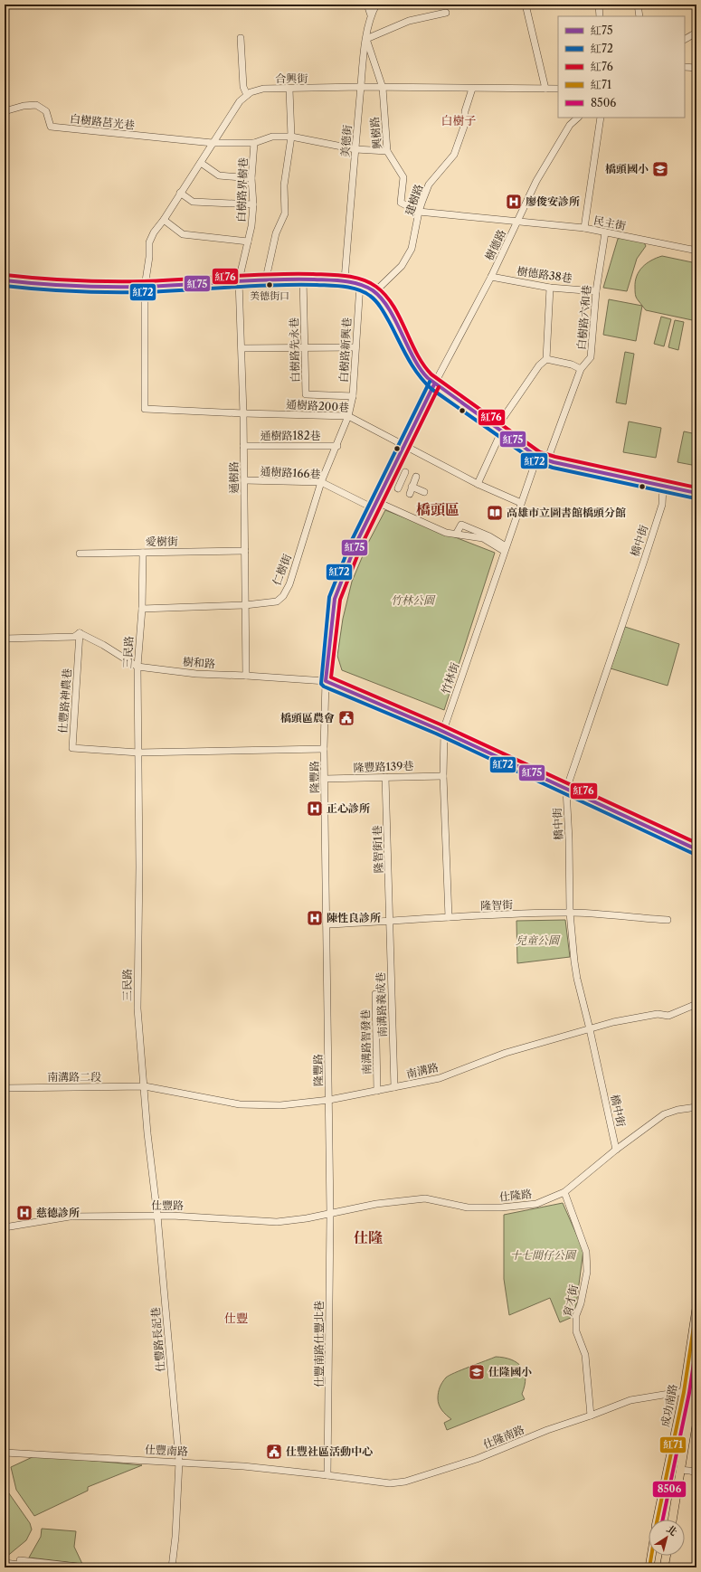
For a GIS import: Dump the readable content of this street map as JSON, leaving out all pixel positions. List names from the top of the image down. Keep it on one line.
{"streets":{"main road":["成功南路"],"street":["合興街","白樹路莒光巷","興樹路","美德街","白樹路界樹巷","建樹路","民主街","樹德路","樹德路38巷","白樹路六和巷","白樹路先永巷","白樹路新興巷","通樹路200巷","通樹路182巷","通樹路166巷","通樹路","橋中街","愛樹街","仁樹街","三民路","樹和路","竹林街","仕豐路神農巷","隆豐路139巷","隆豐路","隆智街1巷","隆智街","南溝路義成巷","南溝路智發巷","南溝路","南溝路二段","仕隆路","仕豐路","育才街","仕豐路長記巷","仕豐南路仕豐北巷","仕隆南路","仕豐南路"]},"crossings":[["合興街","白樹路莒光巷"],["合興街","興樹路"],["合興街","美德街"],["合興街","建樹路"],["合興街","通樹路200巷"],["興樹路","美德街"],["興樹路","建樹路"],["興樹路","民主街"],["白樹路界樹巷","通樹路"],["建樹路","民主街"],["民主街","樹德路"],["民主街","白樹路六和巷"],["樹德路","樹德路38巷"],["樹德路","隆豐路"],["樹德路38巷","白樹路六和巷"],["白樹路先永巷","白樹路新興巷"],["白樹路新興巷","通樹路200巷"],["白樹路新興巷","仁樹街"],["通樹路200巷","通樹路"],["通樹路200巷","仁樹街"],["通樹路200巷","竹林街"],["通樹路200巷","隆豐路"],["通樹路182巷","通樹路"],["通樹路182巷","仁樹街"],["通樹路166巷","通樹路"],["通樹路166巷","仁樹街"],["通樹路166巷","隆豐路"],["通樹路","愛樹街"],["通樹路","仁樹街"],["通樹路","樹和路"],["橋中街","樹和路"],["橋中街","隆智街"],["橋中街","南溝路"],["橋中街","仕隆路"],["愛樹街","三民路"],["仁樹街","三民路"],["三民路","樹和路"],["三民路","仕豐路神農巷"],["三民路","南溝路"],["三民路","南溝路二段"],["三民路","仕豐路"],["三民路","仕豐路長記巷"],["樹和路","竹林街"],["樹和路","仕豐路神農巷"],["樹和路","隆豐路"],["竹林街","隆豐路139巷"],["竹林街","隆智街"],["隆豐路139巷","隆豐路"],["隆豐路139巷","隆智街1巷"],["隆豐路","隆智街"],["隆豐路","南溝路"],["隆豐路","仕隆路"],["隆豐路","仕豐路"],["隆豐路","仕豐南路仕豐北巷"],["隆智街1巷","隆智街"],["隆智街1巷","南溝路義成巷"],["隆智街","南溝路義成巷"],["南溝路義成巷","南溝路"],["南溝路智發巷","南溝路"],["南溝路","南溝路二段"],["仕隆路","仕豐路"],["仕隆路","育才街"],["仕隆路","仕豐南路仕豐北巷"],["仕豐路","仕豐路長記巷"],["仕豐路","仕豐南路仕豐北巷"],["育才街","仕隆南路"],["仕豐路長記巷","仕豐南路"],["仕豐南路仕豐北巷","仕隆南路"],["仕豐南路仕豐北巷","仕豐南路"],["成功南路","仕隆南路"],["仕隆南路","仕豐南路"]],"districts":["白樹子","橋頭區","仕隆","仕豐"],"parks":["竹林公園","兒童公園","十七間仔公園"],"places":{"school or university":["橋頭國小","仕隆國小"],"hospital":["廖俊安診所","正心診所","陳性良診所","慈德診所"],"other":["美德街口"],"library":["高雄市立圖書館橋頭分館"],"public building":["橋頭區農會","仕豐社區活動中心"]},"lines":["transit line 紅76","transit line 紅75","transit line 紅72","transit line 紅71","transit line 8506"],"legend":["紅75","紅72","紅76","紅71","8506"],"north":"top right"}
